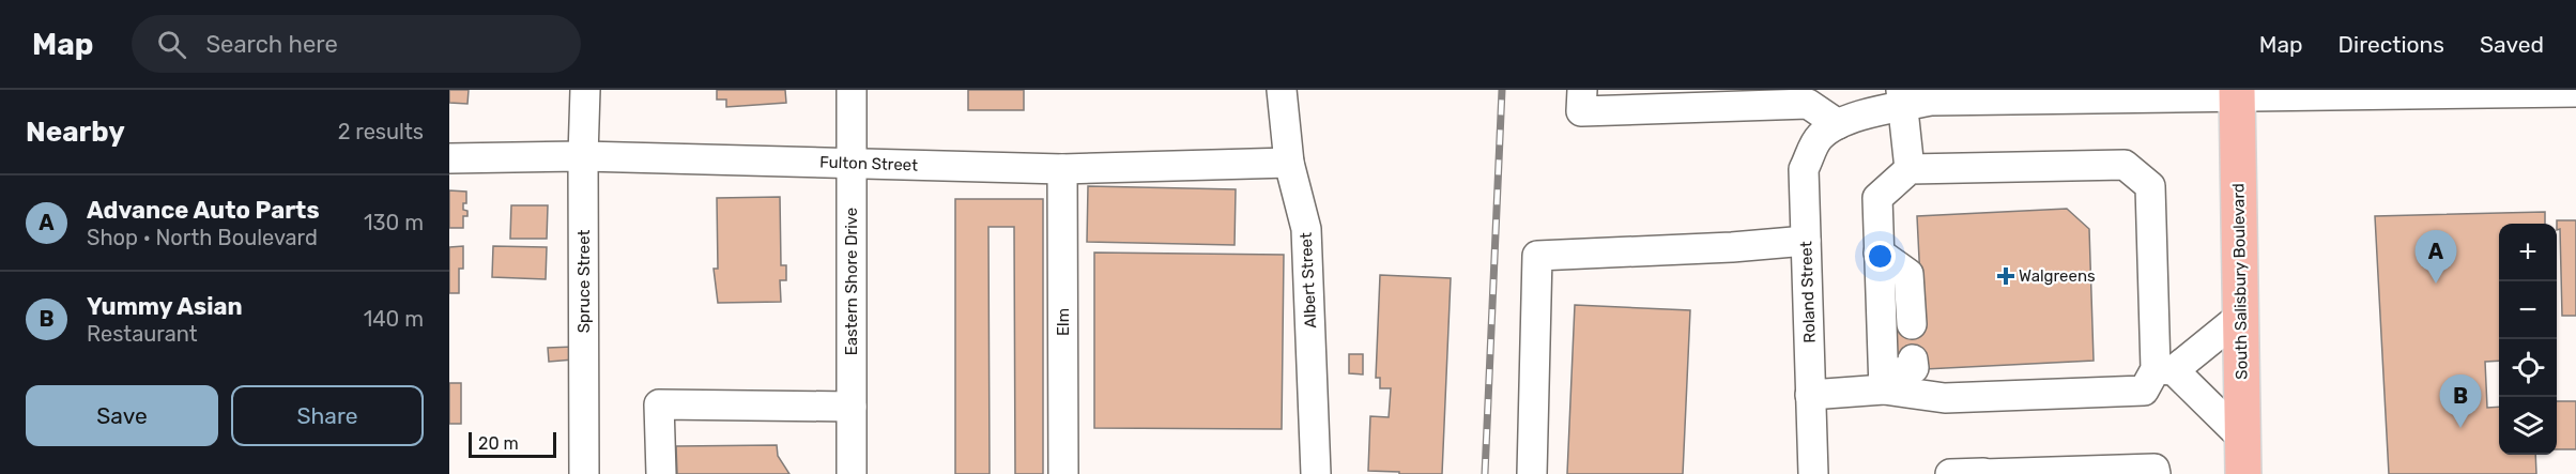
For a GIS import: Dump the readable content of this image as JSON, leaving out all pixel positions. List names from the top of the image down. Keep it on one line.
{"streets":{"main road":["South Salisbury Boulevard"],"street":["Fulton Street","Albert Street","Spruce Street","Eastern Shore Drive","Roland Street","Elm"]},"crossings":[["Fulton Street","Albert Street"],["Fulton Street","Spruce Street"],["Fulton Street","Eastern Shore Drive"],["Fulton Street","Elm"],["South Salisbury Boulevard","Roland Street"]],"places":{"health":["Walgreens"]},"scale_bar":"20 m","page":{"header":"Map","search":"Search here","nav":["Map","Directions","Saved"],"heading":["Nearby","2 results"],"list":[{"mark":"A","name":"Advance Auto Parts","note":"Shop · North Boulevard","value":"130 m"},{"mark":"B","name":"Yummy Asian","note":"Restaurant","value":"140 m"}],"map_buttons":["+","−"],"pins":["A","B"],"buttons":["Save","Share"],"scale":"20 m"}}
